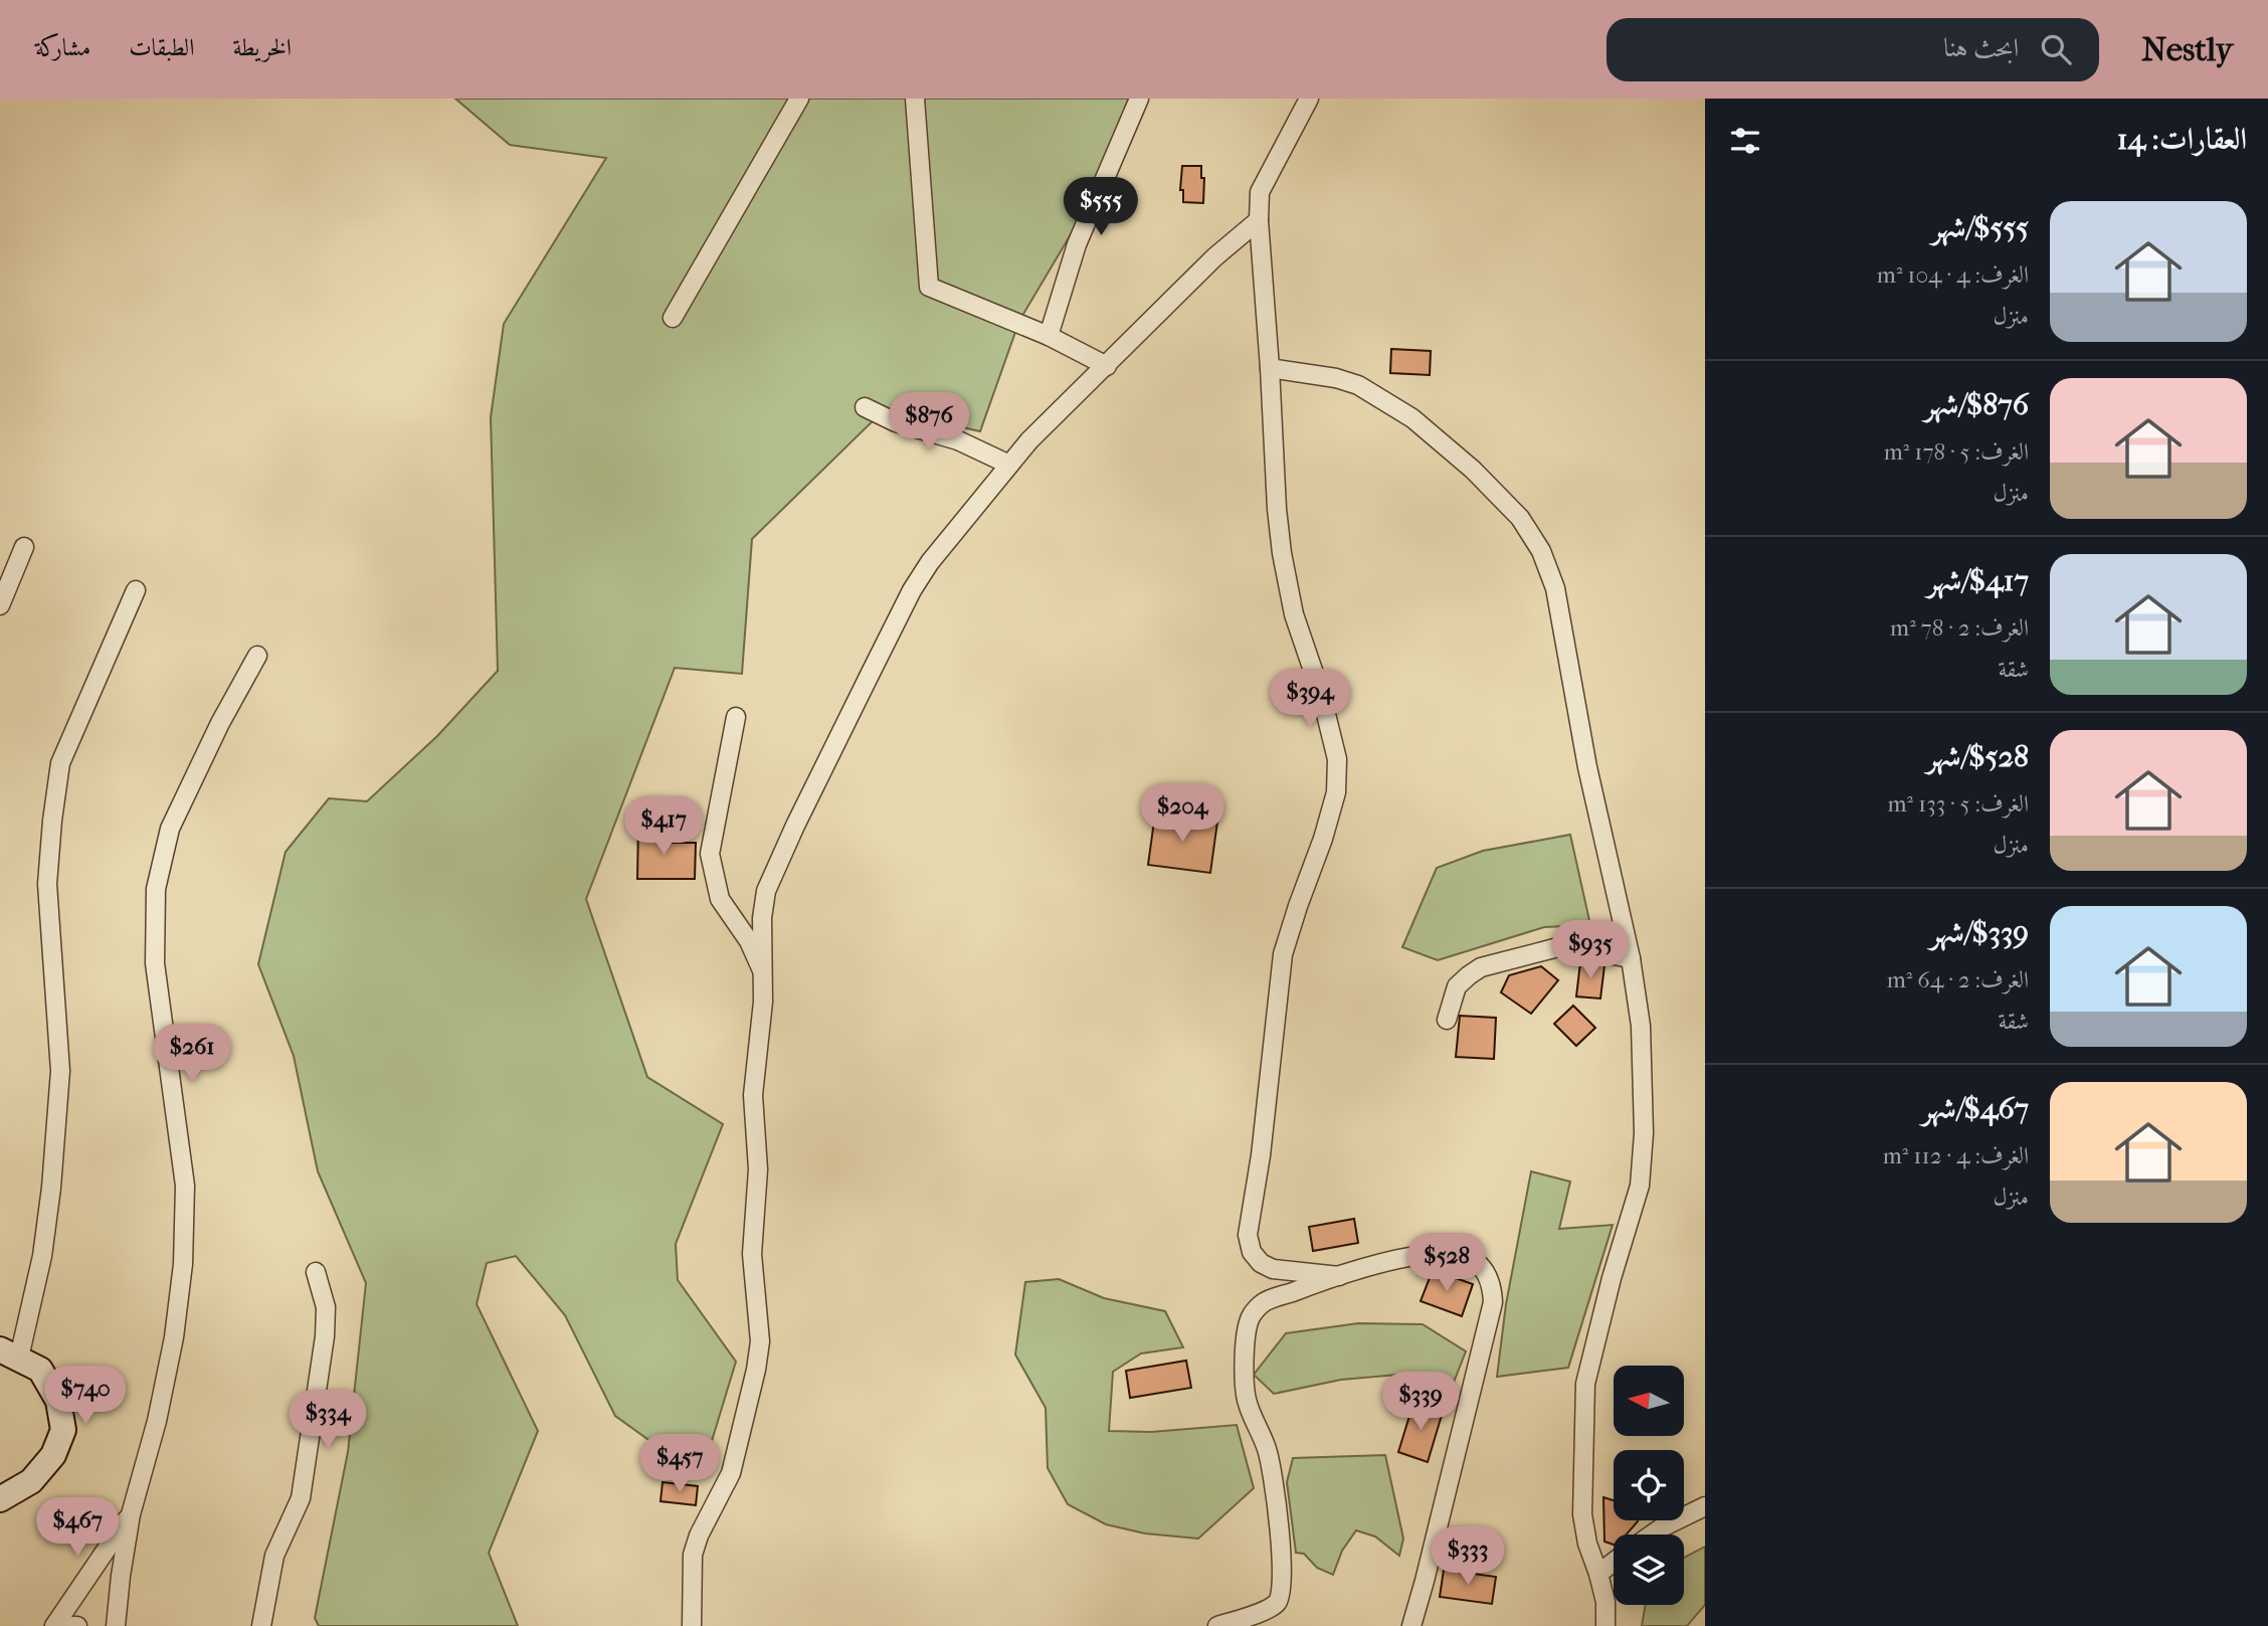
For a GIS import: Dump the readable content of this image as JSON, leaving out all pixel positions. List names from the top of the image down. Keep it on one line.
{"north":"left","page":{"header":"Nestly","search":"ابحث هنا","nav":["الخريطة","الطبقات","مشاركة"],"heading":"العقارات: 14","price":["$555","$876","$394","$204","$417","$935","$261","$528","$740","$339","$334","$457","$467","$333"],"list":[{"name":"$555/شهر","note":"الغرف: 4 · 104 m² · منزل"},{"name":"$876/شهر","note":"الغرف: 5 · 178 m² · منزل"},{"name":"$417/شهر","note":"الغرف: 2 · 78 m² · شقة"},{"name":"$528/شهر","note":"الغرف: 5 · 133 m² · منزل"},{"name":"$339/شهر","note":"الغرف: 2 · 64 m² · شقة"},{"name":"$467/شهر","note":"الغرف: 4 · 112 m² · منزل"}]}}
